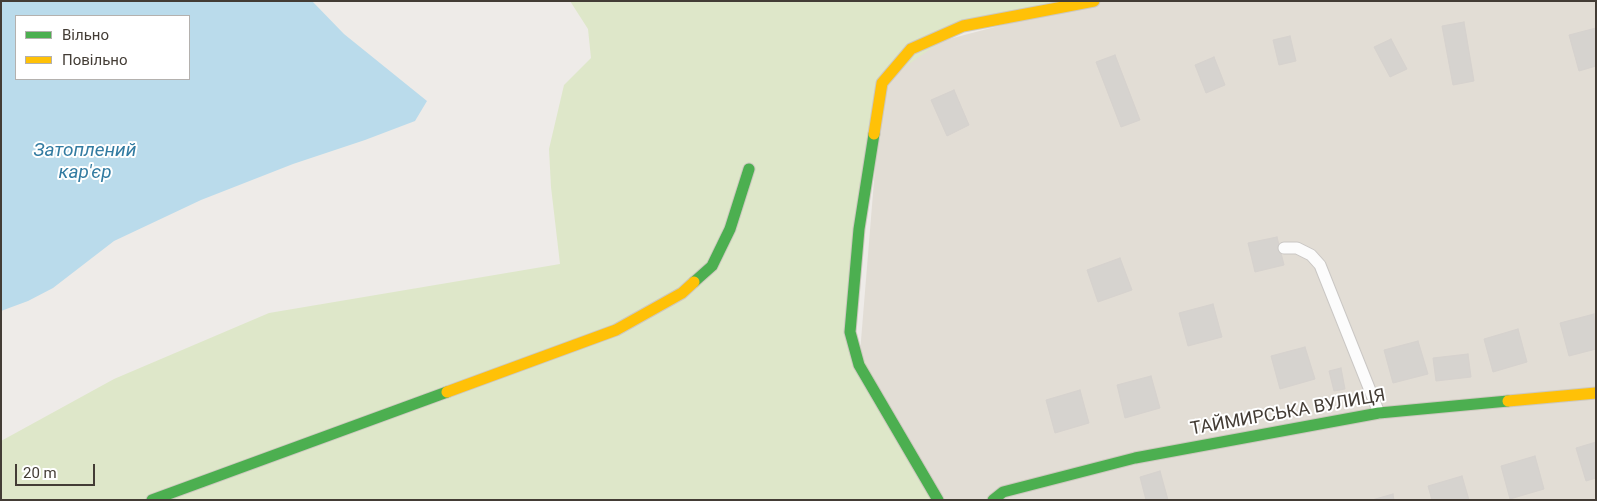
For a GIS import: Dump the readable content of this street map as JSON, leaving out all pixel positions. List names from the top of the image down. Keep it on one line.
{"streets":{"street":["ТАЙМИРСЬКА ВУЛИЦЯ"]},"water":["Затоплений кар'єр"],"legend":["Вільно","Повільно"],"scale_bar":"20 m"}
